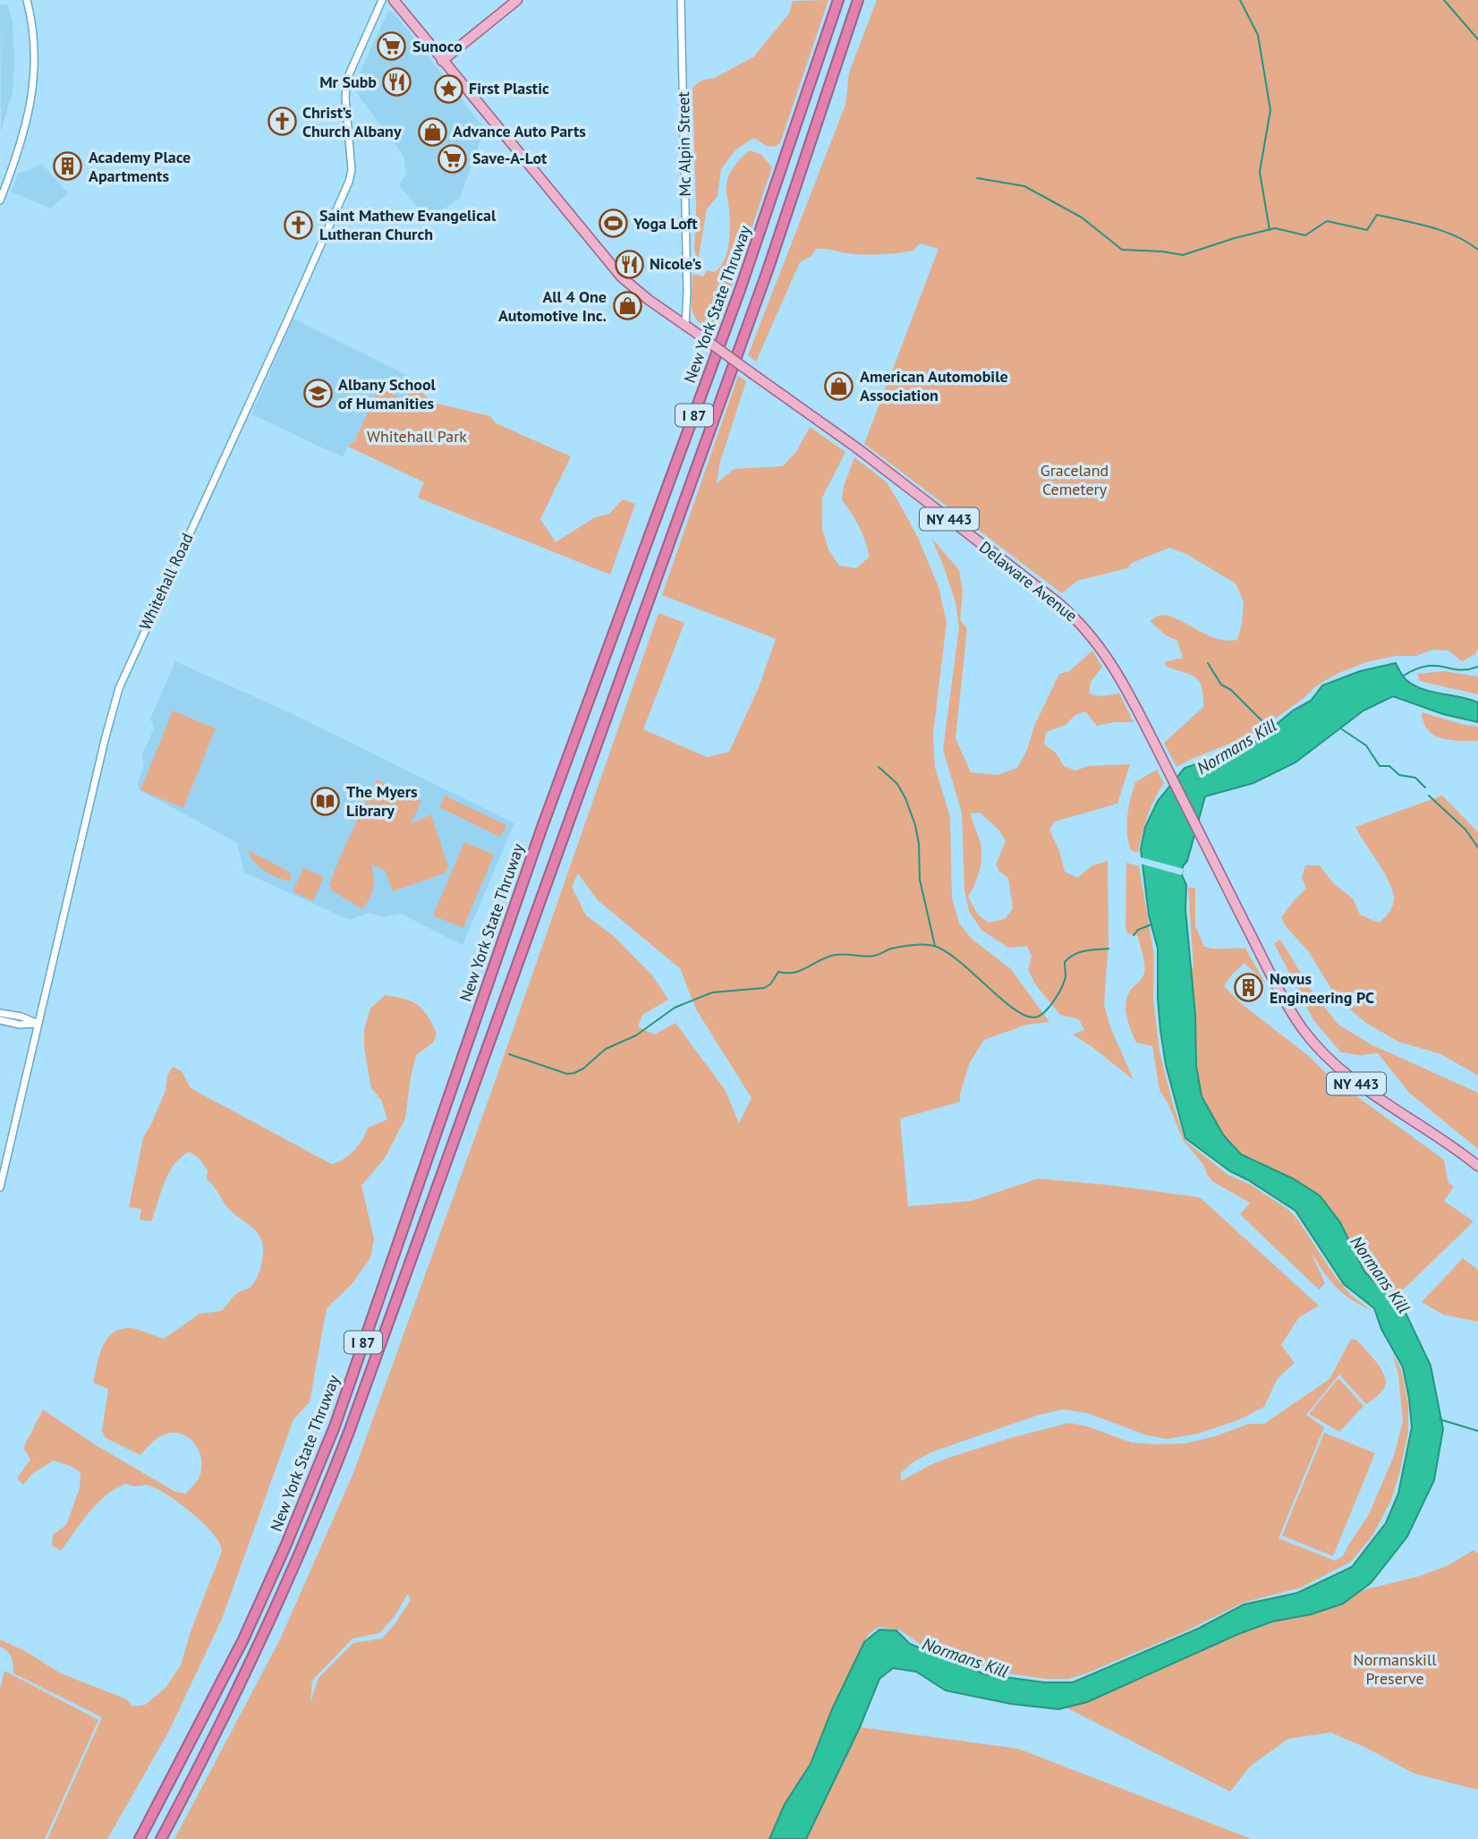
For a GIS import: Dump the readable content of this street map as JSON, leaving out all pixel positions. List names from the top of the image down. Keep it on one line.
{"streets":{"highway":["New York State Thruway","I 87"],"main road":["NY 443","Delaware Avenue"],"street":["Mc Alpin Street","Whitehall Road"]},"crossings":[["Mc Alpin Street","Delaware Avenue"]],"water":["Normans Kill"],"parks":["Whitehall Park","Graceland Cemetery","Normanskill Preserve"],"places":{"supermarket":["Sunoco","Save-A-Lot"],"restaurant":["Mr Subb","Nicole's"],"place":["First Plastic"],"church":["Christ’s Church Albany","Saint Mathew Evangelical Lutheran Church"],"shop":["Advance Auto Parts","All 4 One Automotive Inc.","American Automobile Association"],"building":["Academy Place Apartments","Novus Engineering PC"],"sports":["Yoga Loft"],"school or university":["Albany School of Humanities"],"library":["The Myers Library"]}}
